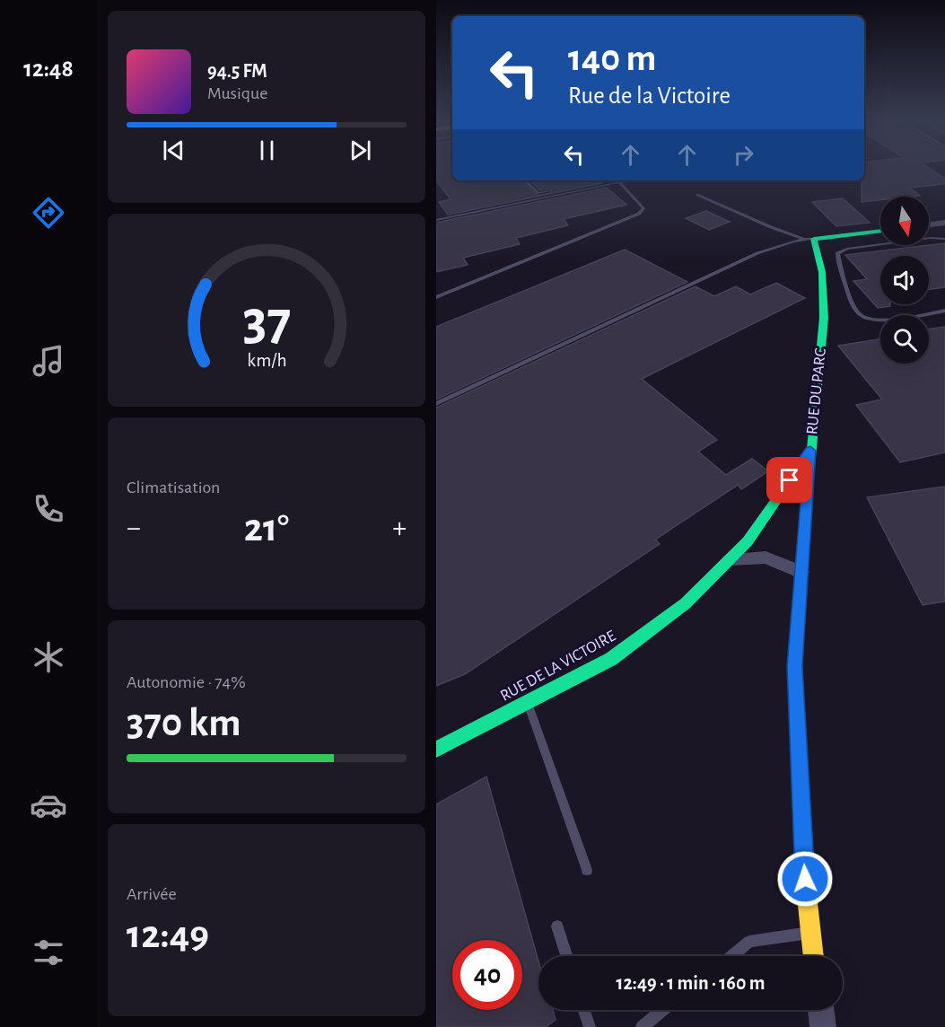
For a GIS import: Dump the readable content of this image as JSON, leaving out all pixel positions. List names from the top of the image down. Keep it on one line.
{"streets":{"street":["RUE DU PARC","RUE DE LA VICTOIRE"]},"crossings":[["RUE DU PARC","RUE DE LA VICTOIRE"]],"north":"bottom","page":{"tabs":"12:48","turn":["140 m","Rue de la Victoire"],"song":["94.5 FM","Musique"],"tile":["Climatisation",["Autonomie · 74%","370 km"],["Arrivée","12:49"]],"heat":["−","21°","+"],"limit":"40","trip":"12:49 · 1 min · 160 m","gauge":["37","km/h"]}}
